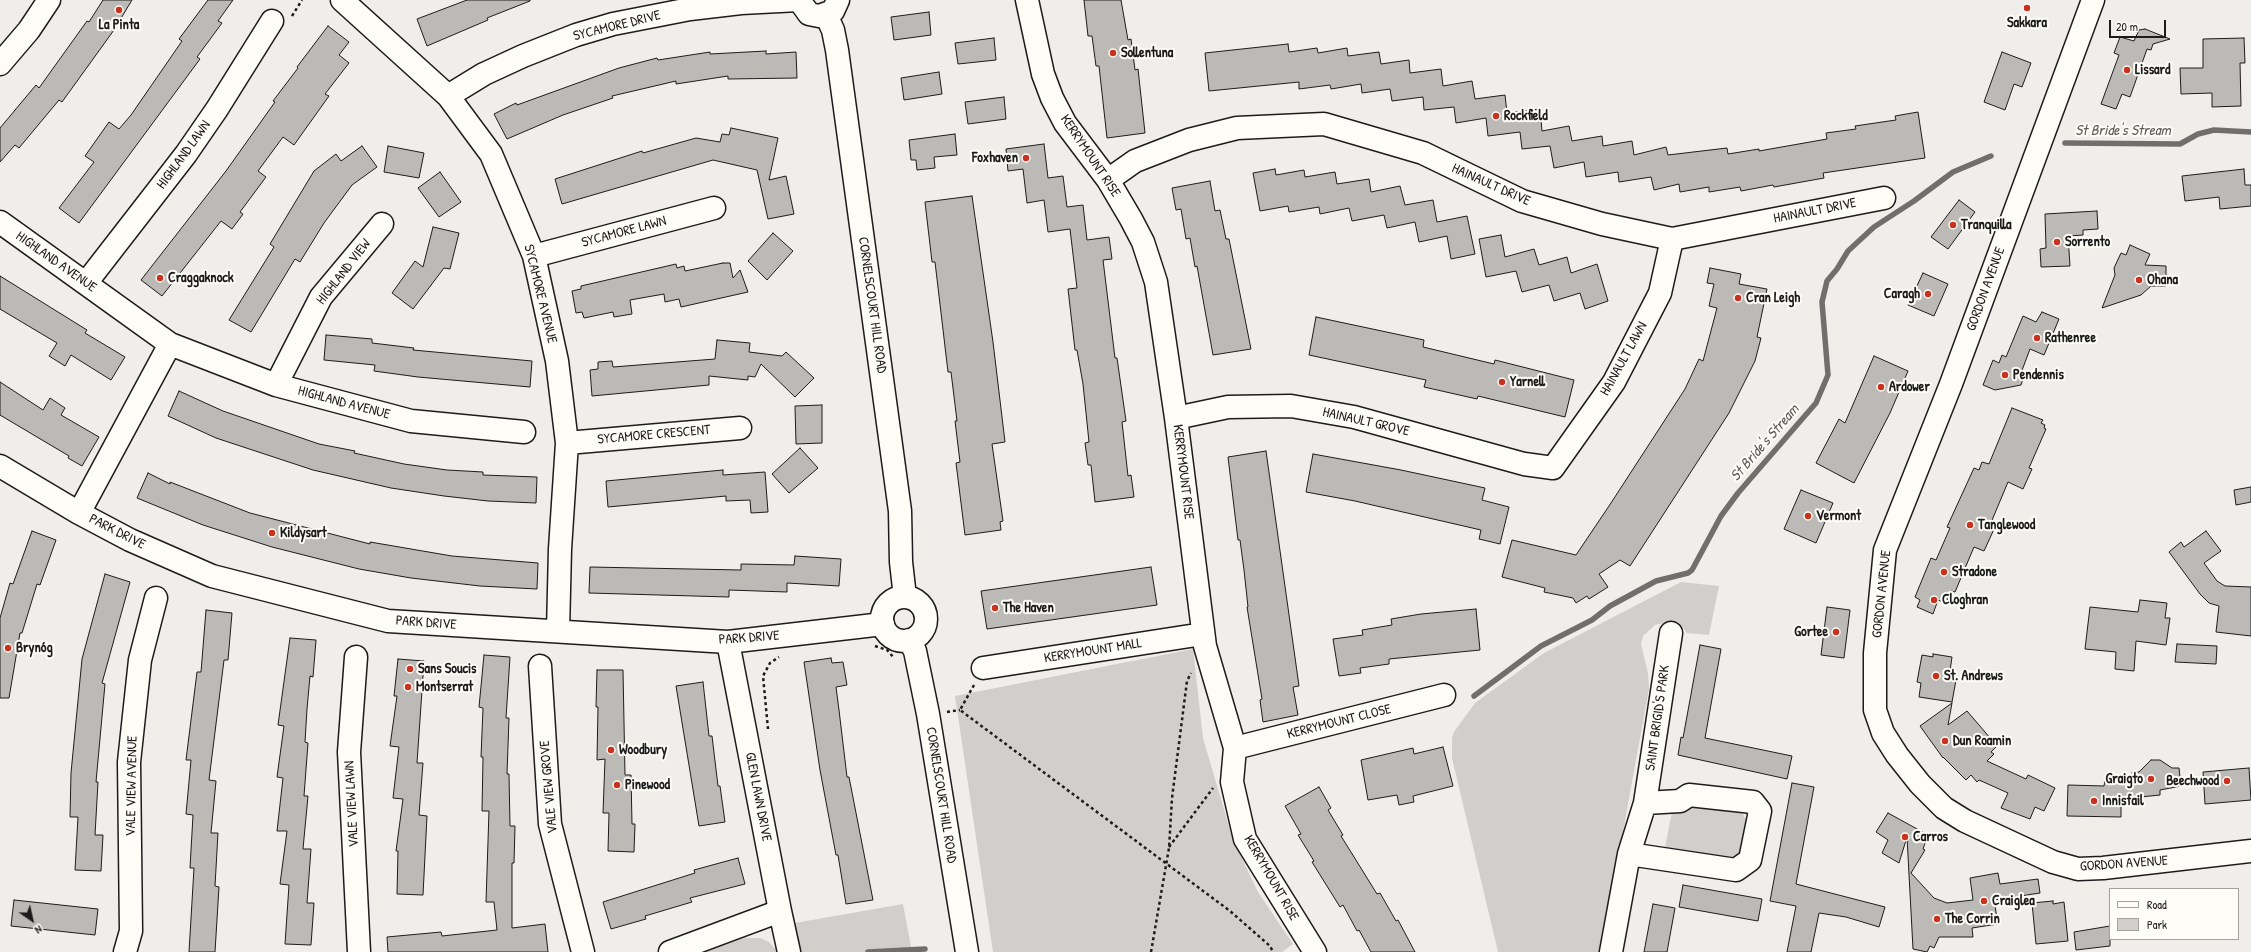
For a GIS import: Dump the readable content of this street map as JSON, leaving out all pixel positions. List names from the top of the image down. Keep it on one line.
{"streets":{"street":["SYCAMORE DRIVE","HIGHLAND LAWN","KERRYMOUNT RISE","HAINAULT DRIVE","SYCAMORE LAWN","HIGHLAND AVENUE","HIGHLAND VIEW","GORDON AVENUE","SYCAMORE AVENUE","CORNELSCOURT HILL ROAD","HAINAULT LAWN","HAINAULT GROVE","SYCAMORE CRESCENT","PARK DRIVE","KERRYMOUNT MALL","SAINT BRIGID'S PARK","KERRYMOUNT CLOSE","VALE VIEW AVENUE","VALE VIEW GROVE","GLEN LAWN DRIVE","VALE VIEW LAWN"]},"crossings":[["SYCAMORE DRIVE","SYCAMORE AVENUE"],["SYCAMORE DRIVE","CORNELSCOURT HILL ROAD"],["HIGHLAND LAWN","HIGHLAND AVENUE"],["KERRYMOUNT RISE","HAINAULT DRIVE"],["KERRYMOUNT RISE","HAINAULT GROVE"],["KERRYMOUNT RISE","KERRYMOUNT MALL"],["KERRYMOUNT RISE","KERRYMOUNT CLOSE"],["HAINAULT DRIVE","HAINAULT LAWN"],["SYCAMORE LAWN","SYCAMORE AVENUE"],["HIGHLAND AVENUE","HIGHLAND VIEW"],["SYCAMORE AVENUE","SYCAMORE CRESCENT"],["SYCAMORE AVENUE","PARK DRIVE"],["CORNELSCOURT HILL ROAD","PARK DRIVE"],["HAINAULT LAWN","HAINAULT GROVE"],["PARK DRIVE","GLEN LAWN DRIVE"]],"water":["St Bride's Stream"],"places":["Sakkara","La Pinta","Sollentuna","Lissard","Rockfield","Foxhaven","Tranquilla","Sorrento","Craggaknock","Ohana","Caragh","Cran Leigh","Rathenree","Pendennis","Yarnell","Ardower","Vermont","Tanglewood","Kildysart","Stradone","Cloghran","The Haven","Gortee","Brynóg","Sans Soucis","St. Andrews","Montserrat","Dun Roamin","Woodbury","Graigto","Beechwood","Pinewood","Innisfail","Carros","Craiglea","The Corrin"],"legend":["Road","Park"],"scale_bar":"20 m","north":"bottom right"}
